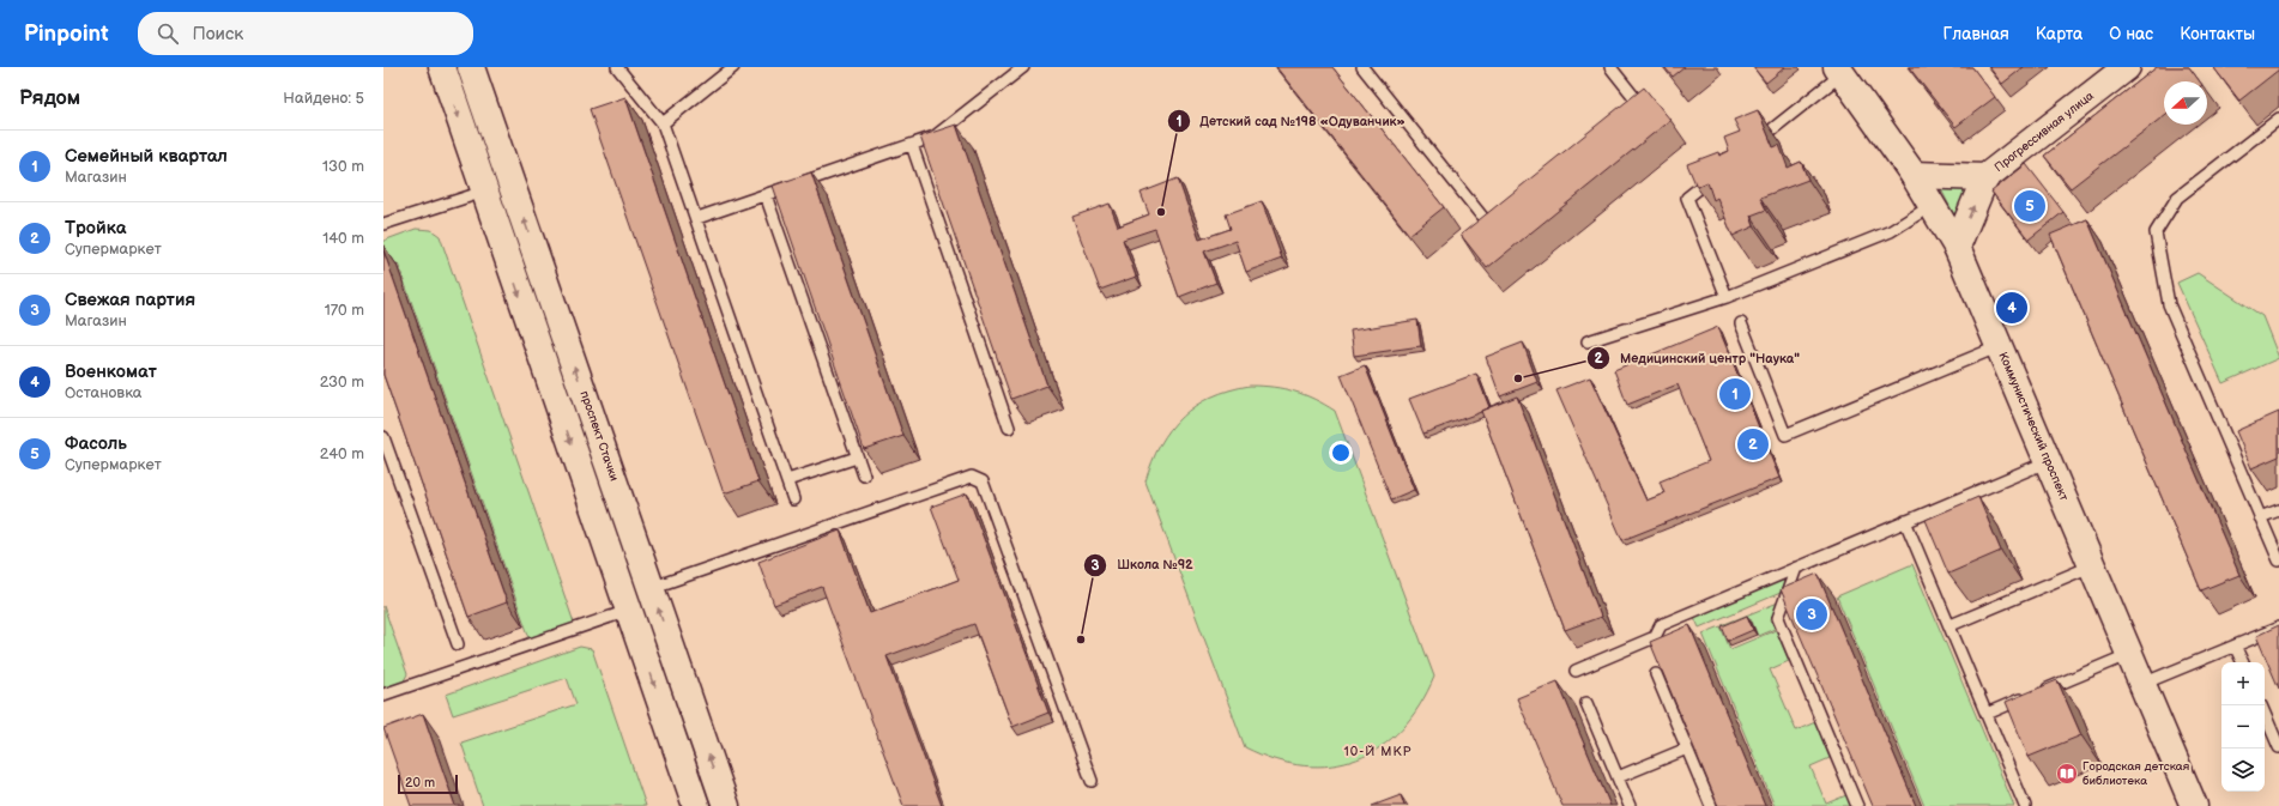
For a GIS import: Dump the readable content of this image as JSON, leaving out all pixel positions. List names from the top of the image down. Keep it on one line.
{"streets":{"main road":["Прогрессивная улица","Коммунистический проспект","проспект Стачки"]},"districts":["10-Й МКР"],"places":{"other":["Детский сад №198 «Одуванчик»","Медицинский центр \"Наука\"","Школа №92"],"library":["Городская детская библиотека"]},"scale_bar":"20 m","north":"left","page":{"header":"Pinpoint","search":"Поиск","nav":["Главная","Карта","О нас","Контакты"],"heading":["Рядом","Найдено: 5"],"list":[{"mark":"1","name":"Семейный квартал","note":"Магазин","value":"130 m"},{"mark":"2","name":"Тройка","note":"Супермаркет","value":"140 m"},{"mark":"3","name":"Свежая партия","note":"Магазин","value":"170 m"},{"mark":"4","name":"Военкомат","note":"Остановка","value":"230 m"},{"mark":"5","name":"Фасоль","note":"Супермаркет","value":"240 m"}],"pins":["5","4","1","2","3"],"map_buttons":["+","−"],"scale":"20 m"}}
